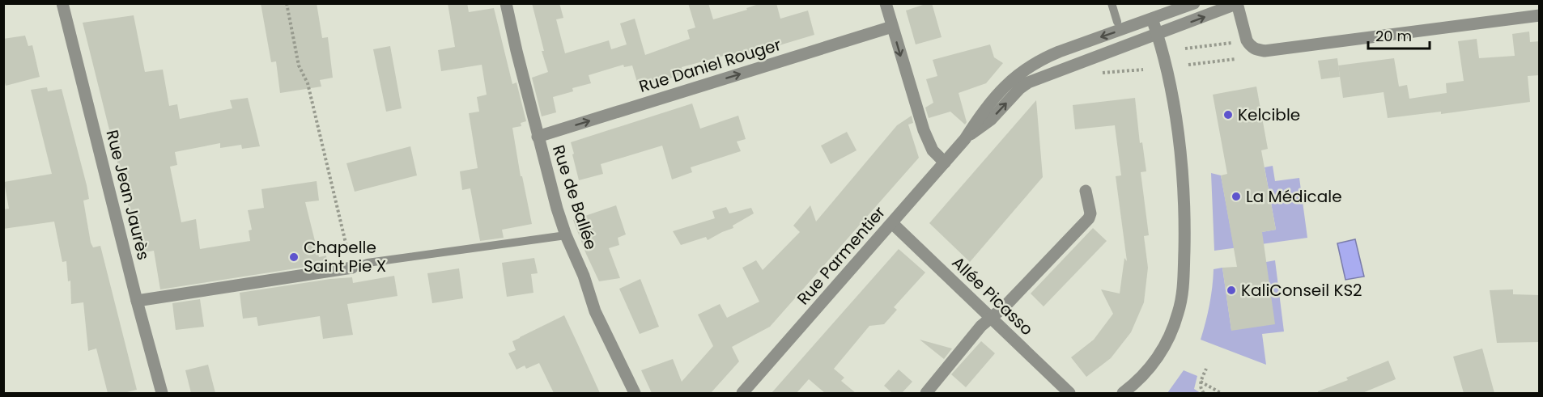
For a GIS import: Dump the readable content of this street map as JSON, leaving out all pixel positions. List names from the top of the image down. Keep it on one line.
{"streets":{"street":["Rue Daniel Rouger","Rue Jean Jaurès","Rue de Ballée","Rue Parmentier","Allée Picasso"]},"crossings":[["Rue Daniel Rouger","Rue de Ballée"],["Rue Parmentier","Allée Picasso"]],"one_way":["Rue Daniel Rouger"],"places":["Kelcible","La Médicale","Chapelle Saint Pie X","KaliConseil KS2"],"scale_bar":"20 m"}
